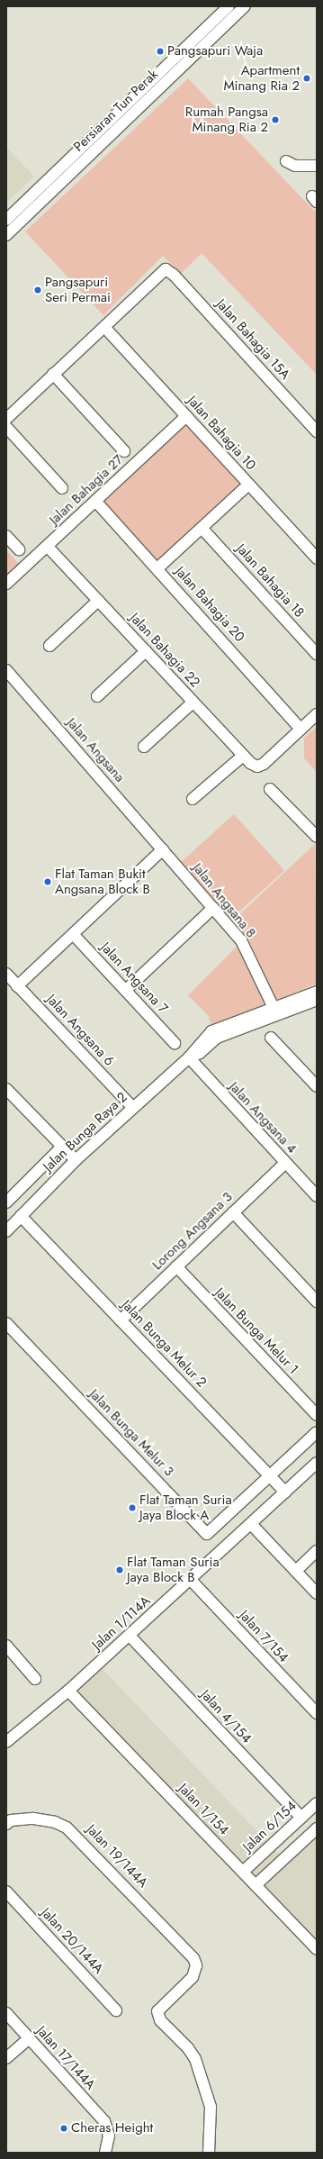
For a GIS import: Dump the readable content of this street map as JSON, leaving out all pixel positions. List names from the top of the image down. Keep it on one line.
{"streets":{"street":["Persiaran Tun Perak","Jalan Bahagia 15A","Jalan Bahagia 10","Jalan Bahagia 27","Jalan Bahagia 18","Jalan Bahagia 20","Jalan Bahagia 22","Jalan Angsana","Jalan Angsana 8","Jalan Angsana 7","Jalan Angsana 6","Jalan Angsana 4","Jalan Bunga Raya 2","Lorong Angsana 3","Jalan Bunga Melur 1","Jalan Bunga Melur 2","Jalan Bunga Melur 3","Jalan 1/114A","Jalan 7/154","Jalan 4/154","Jalan 1/154","Jalan 6/154","Jalan 19/144A","Jalan 20/144A","Jalan 17/144A"]},"crossings":[["Jalan Bahagia 15A","Jalan Bahagia 10"],["Jalan Bahagia 10","Jalan Bahagia 27"],["Jalan Bahagia 27","Jalan Bahagia 20"],["Jalan Bahagia 27","Jalan Bahagia 22"],["Jalan Bahagia 20","Jalan Bahagia 22"],["Jalan Angsana","Jalan Angsana 8"],["Jalan Angsana 8","Jalan Bunga Raya 2"],["Jalan Angsana 6","Jalan Bunga Raya 2"],["Jalan Angsana 4","Jalan Bunga Raya 2"],["Jalan Angsana 4","Lorong Angsana 3"],["Jalan Bunga Raya 2","Jalan Bunga Melur 2"],["Lorong Angsana 3","Jalan Bunga Melur 1"],["Lorong Angsana 3","Jalan Bunga Melur 2"],["Jalan Bunga Melur 2","Jalan Bunga Melur 3"],["Jalan Bunga Melur 2","Jalan 1/114A"],["Jalan 1/114A","Jalan 7/154"],["Jalan 1/114A","Jalan 4/154"],["Jalan 1/114A","Jalan 1/154"],["Jalan 4/154","Jalan 6/154"],["Jalan 1/154","Jalan 6/154"]],"places":["Pangsapuri Waja","Apartment Minang Ria 2","Rumah Pangsa Minang Ria 2","Pangsapuri Seri Permai","Flat Taman Bukit Angsana Block B","Flat Taman Suria Jaya Block A","Flat Taman Suria Jaya Block B","Cheras Height"]}
